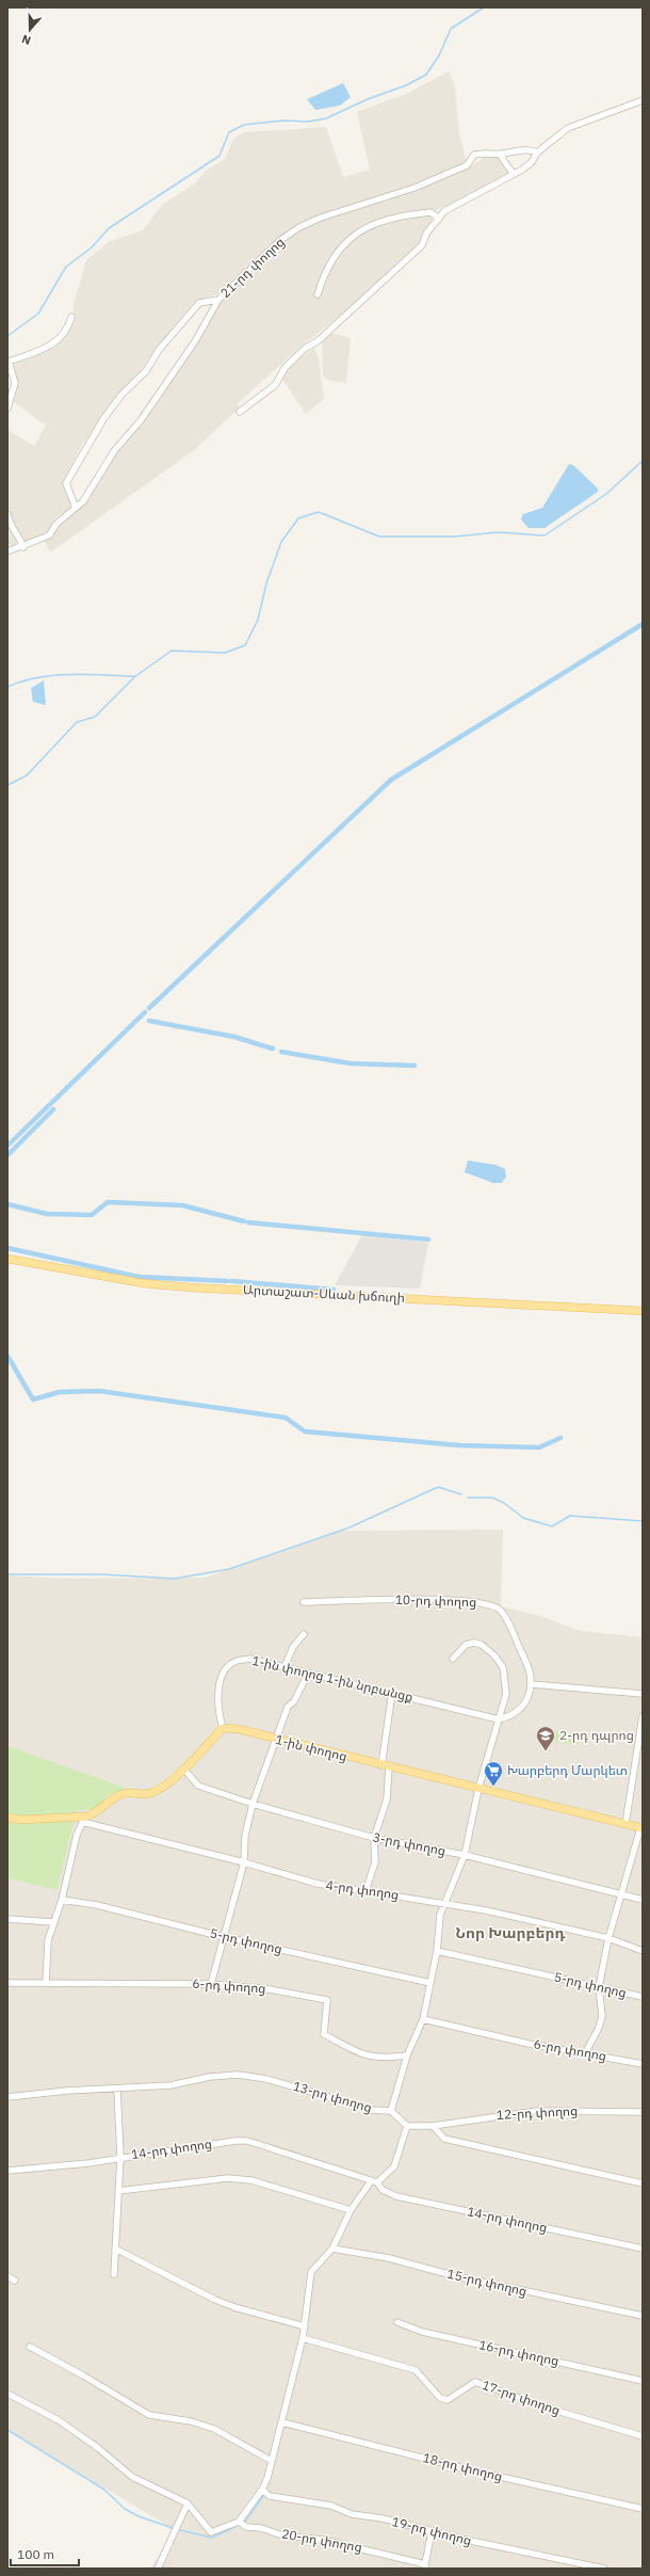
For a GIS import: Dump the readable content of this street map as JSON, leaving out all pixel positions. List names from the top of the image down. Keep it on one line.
{"streets":{"main road":["Արտաշատ-Սևան խճուղի","1-ին փողոց"],"street":["21-րդ փողոց","10-րդ փողոց","1-ին փողոց 1-ին նրբանցք","3-րդ փողոց","4-րդ փողոց","5-րդ փողոց","6-րդ փողոց","13-րդ փողոց","12-րդ փողոց","14-րդ փողոց","15-րդ փողոց","16-րդ փողոց","17-րդ փողոց","18-րդ փողոց","19-րդ փողոց","20-րդ փողոց"]},"crossings":[["1-ին փողոց 1-ին նրբանցք","1-ին փողոց"]],"districts":["Նոր Խարբերդ"],"places":{"school or university":["2-րդ դպրոց"],"supermarket":["Խարբերդ Մարկետ"]},"scale_bar":"100 m","north":"bottom"}
